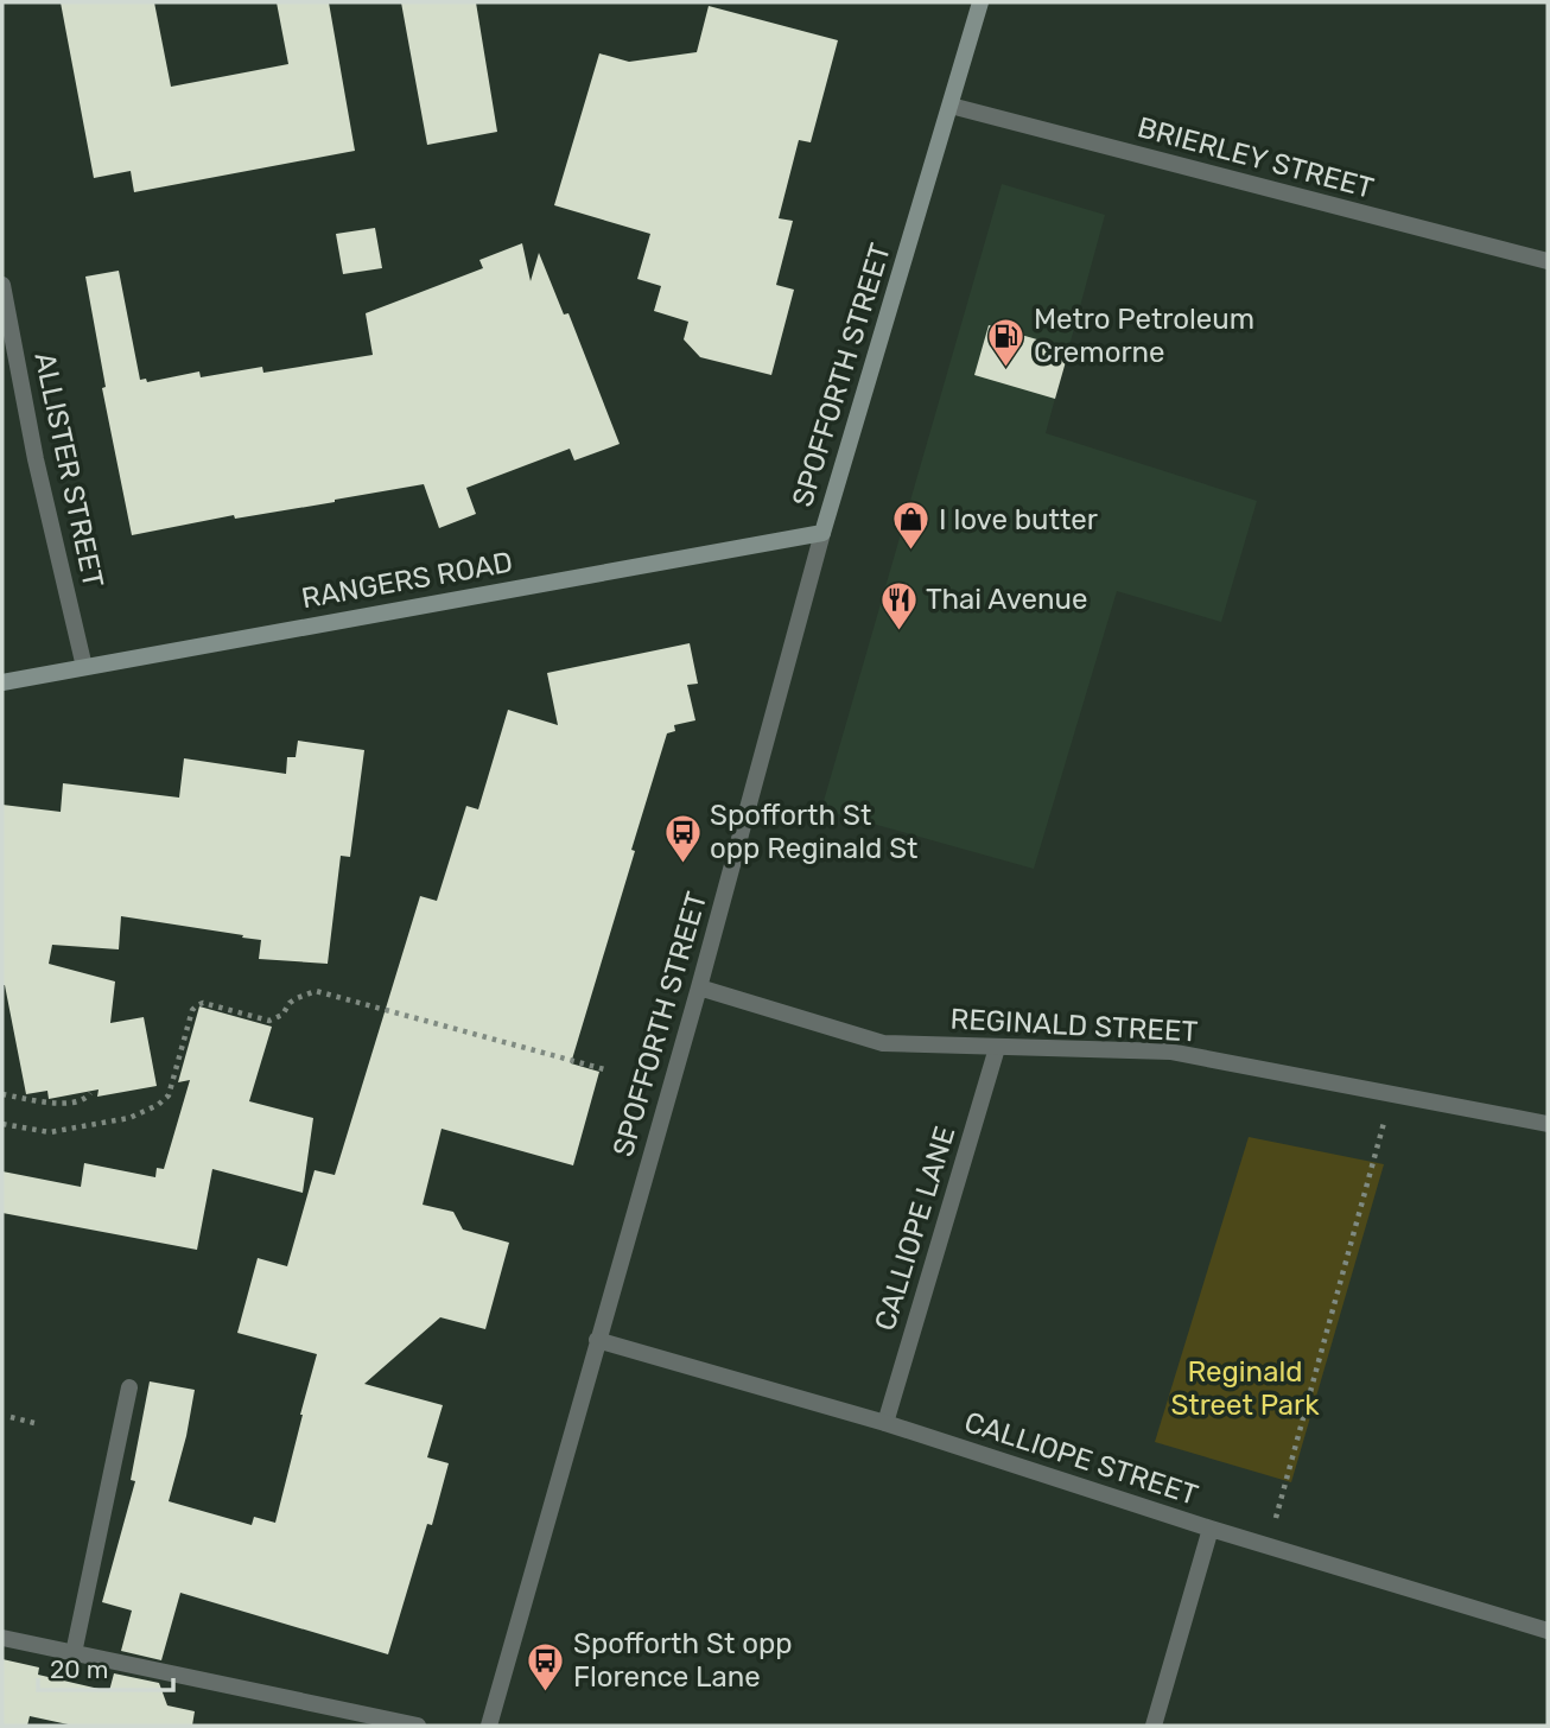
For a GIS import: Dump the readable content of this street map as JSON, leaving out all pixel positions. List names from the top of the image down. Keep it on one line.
{"streets":{"main road":["SPOFFORTH STREET","RANGERS ROAD"],"street":["BRIERLEY STREET","ALLISTER STREET","REGINALD STREET","CALLIOPE LANE","CALLIOPE STREET"]},"crossings":[["BRIERLEY STREET","SPOFFORTH STREET"],["SPOFFORTH STREET","RANGERS ROAD"],["SPOFFORTH STREET","REGINALD STREET"],["SPOFFORTH STREET","CALLIOPE STREET"],["ALLISTER STREET","RANGERS ROAD"],["REGINALD STREET","CALLIOPE LANE"],["CALLIOPE LANE","CALLIOPE STREET"]],"parks":["Reginald Street Park"],"places":{"fuel station":["Metro Petroleum Cremorne"],"shop":["I love butter"],"restaurant":["Thai Avenue"],"bus stop":["Spofforth St opp Reginald St","Spofforth St opp Florence Lane"]},"scale_bar":"20 m"}
